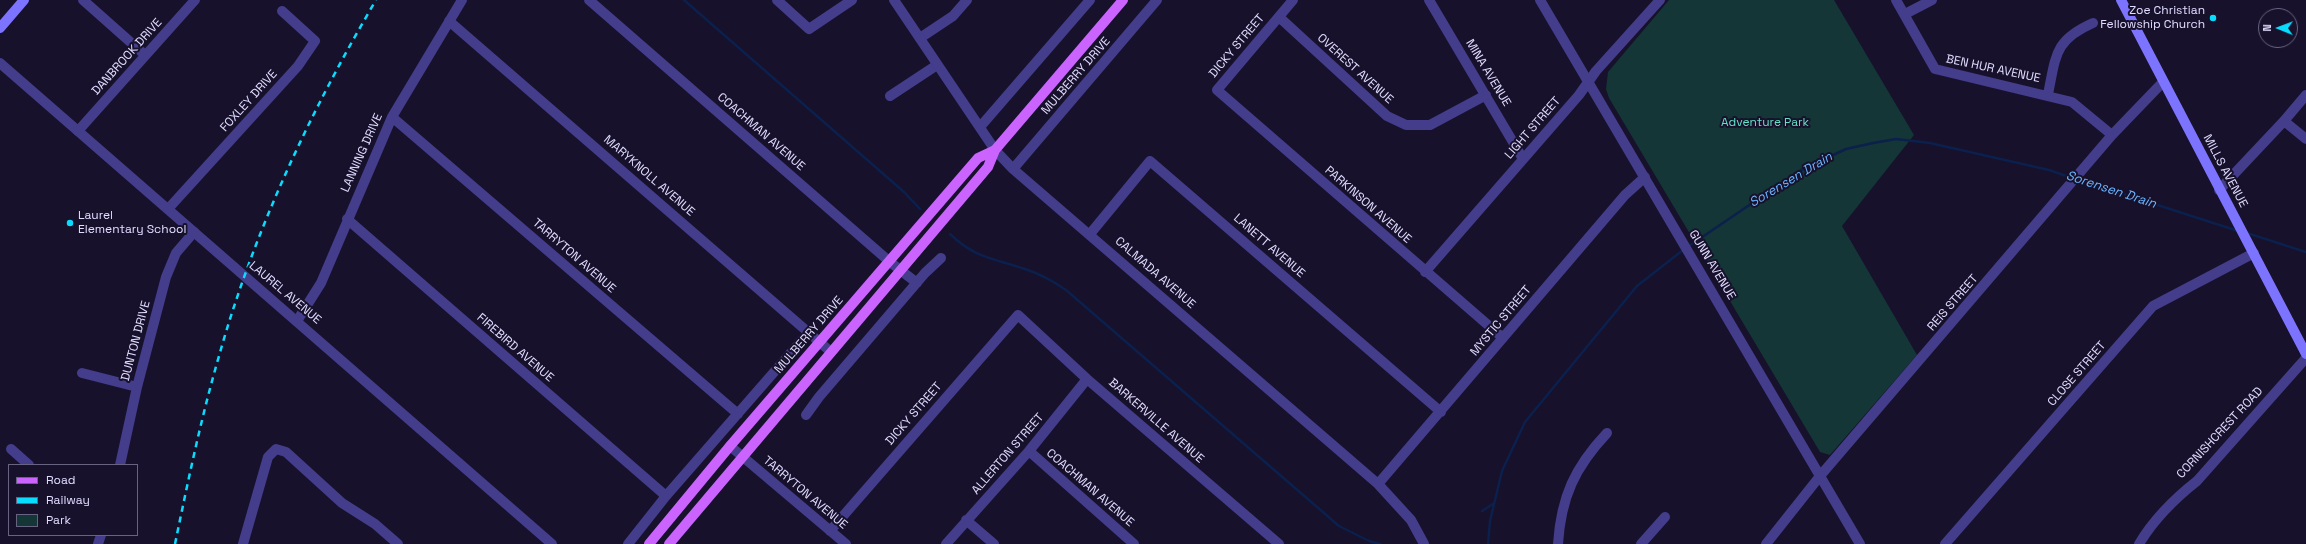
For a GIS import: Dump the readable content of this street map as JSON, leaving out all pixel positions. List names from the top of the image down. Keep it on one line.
{"streets":{"main road":["MULBERRY DRIVE","MILLS AVENUE"],"street":["DICKY STREET","DANBROOK DRIVE","OVEREST AVENUE","BEN HUR AVENUE","MINA AVENUE","FOXLEY DRIVE","LIGHT STREET","COACHMAN AVENUE","LANNING DRIVE","MARYKNOLL AVENUE","PARKINSON AVENUE","LANETT AVENUE","TARRYTON AVENUE","GUNN AVENUE","CALMADA AVENUE","LAUREL AVENUE","REIS STREET","MYSTIC STREET","DUNTON DRIVE","FIREBIRD AVENUE","CLOSE STREET","BARKERVILLE AVENUE","CORNISHCREST ROAD","ALLERTON STREET"]},"crossings":[["DICKY STREET","OVEREST AVENUE"],["DICKY STREET","PARKINSON AVENUE"],["DICKY STREET","TARRYTON AVENUE"],["DICKY STREET","BARKERVILLE AVENUE"],["DANBROOK DRIVE","LAUREL AVENUE"],["OVEREST AVENUE","MINA AVENUE"],["BEN HUR AVENUE","REIS STREET"],["MINA AVENUE","LIGHT STREET"],["MULBERRY DRIVE","COACHMAN AVENUE"],["MULBERRY DRIVE","MARYKNOLL AVENUE"],["MULBERRY DRIVE","TARRYTON AVENUE"],["MULBERRY DRIVE","CALMADA AVENUE"],["FOXLEY DRIVE","LAUREL AVENUE"],["LIGHT STREET","PARKINSON AVENUE"],["LIGHT STREET","GUNN AVENUE"],["COACHMAN AVENUE","ALLERTON STREET"],["LANNING DRIVE","MARYKNOLL AVENUE"],["LANNING DRIVE","TARRYTON AVENUE"],["LANNING DRIVE","LAUREL AVENUE"],["LANNING DRIVE","FIREBIRD AVENUE"],["MILLS AVENUE","REIS STREET"],["MILLS AVENUE","CLOSE STREET"],["PARKINSON AVENUE","MYSTIC STREET"],["LANETT AVENUE","CALMADA AVENUE"],["LANETT AVENUE","MYSTIC STREET"],["GUNN AVENUE","REIS STREET"],["GUNN AVENUE","MYSTIC STREET"],["CALMADA AVENUE","MYSTIC STREET"],["LAUREL AVENUE","DUNTON DRIVE"],["BARKERVILLE AVENUE","ALLERTON STREET"]],"water":["Sorensen Drain"],"parks":["Adventure Park"],"places":["Zoe Christian Fellowship Church","Laurel Elementary School"],"legend":["Road","Railway","Park"],"north":"left"}
